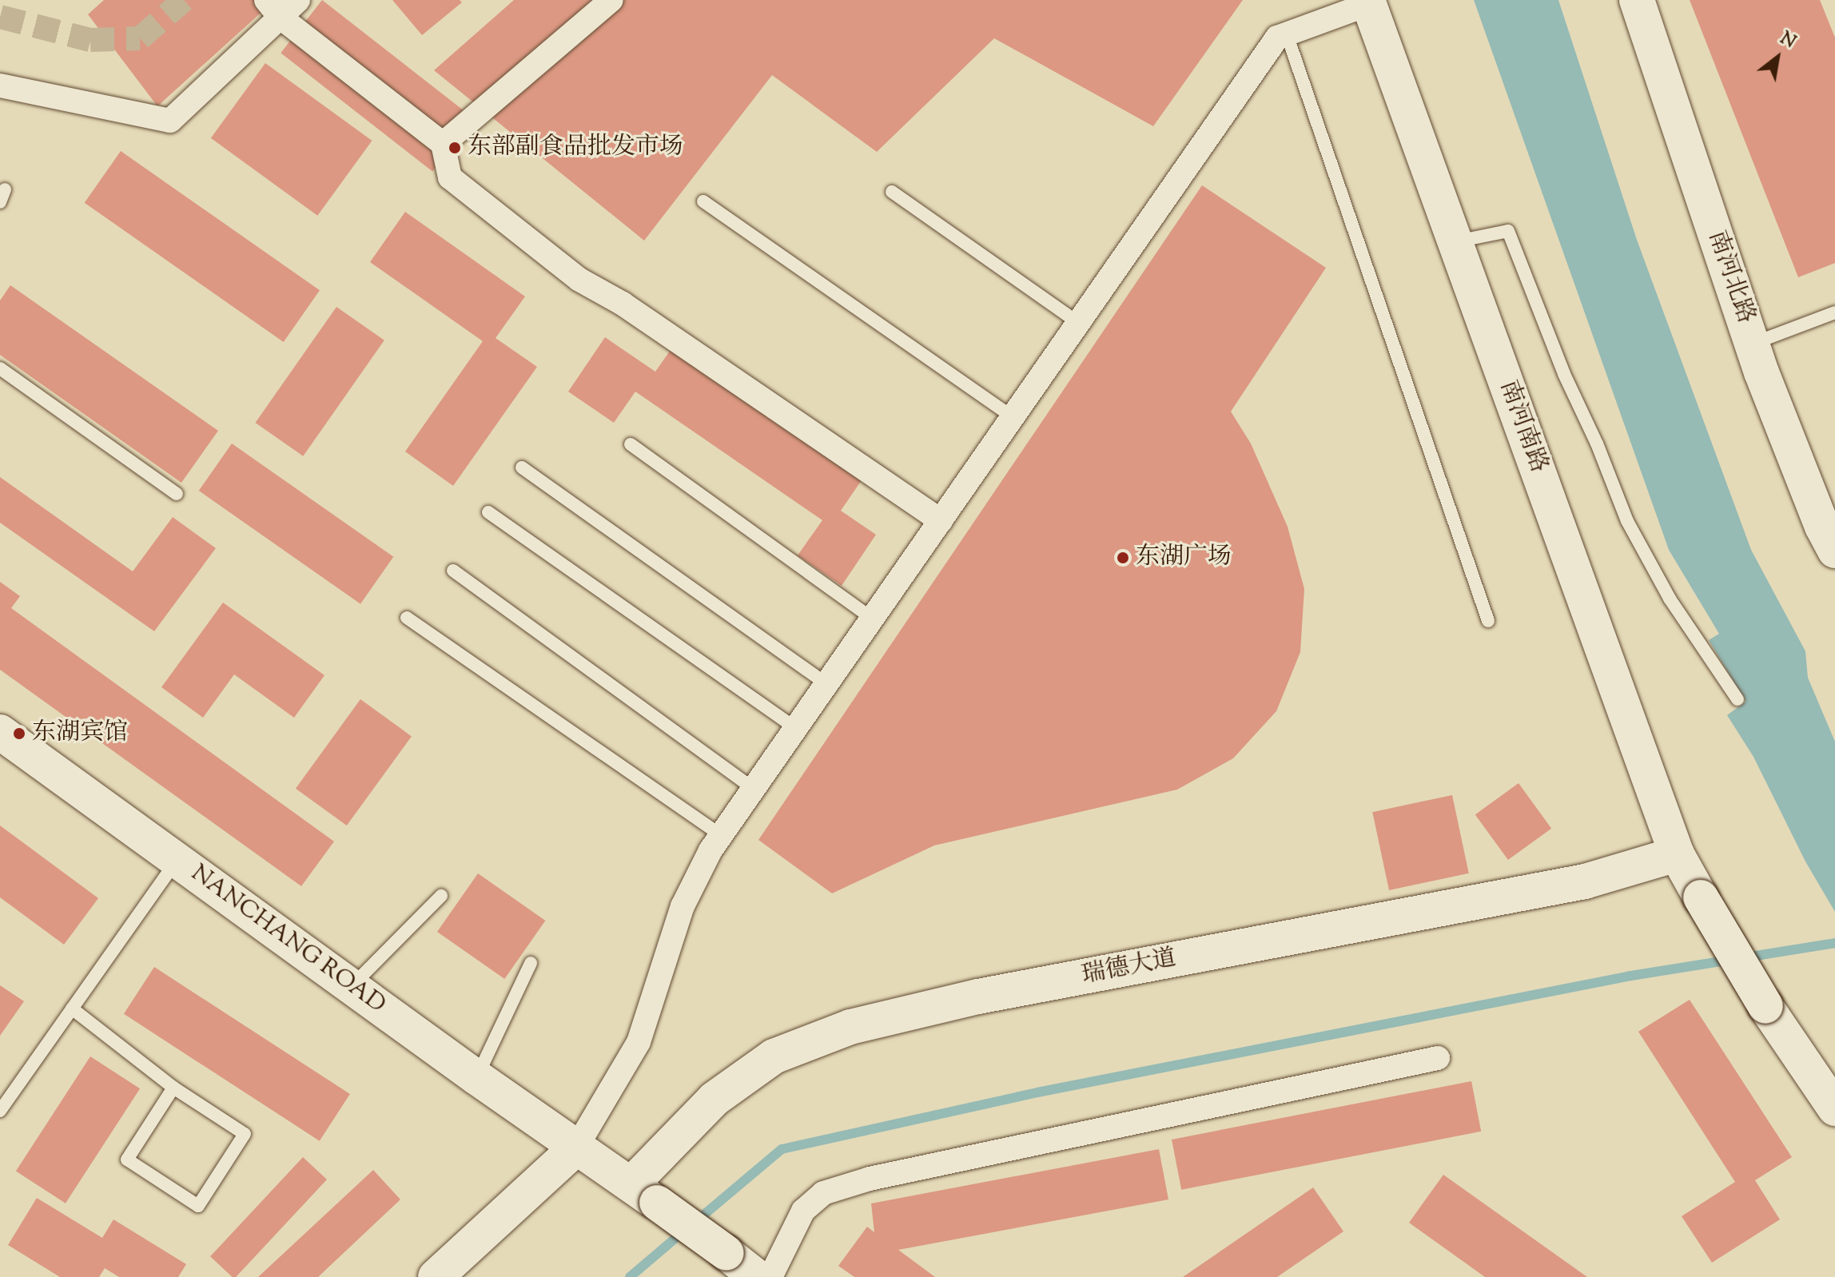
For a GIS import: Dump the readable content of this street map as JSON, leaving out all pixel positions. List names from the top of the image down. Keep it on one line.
{"streets":{"street":["南河北路","南河南路","NANCHANG ROAD","瑞德大道"]},"crossings":[["南河南路","瑞德大道"],["NANCHANG ROAD","瑞德大道"]],"places":["东部副食品批发市场","东湖广场","东湖宾馆"],"north":"top right"}
